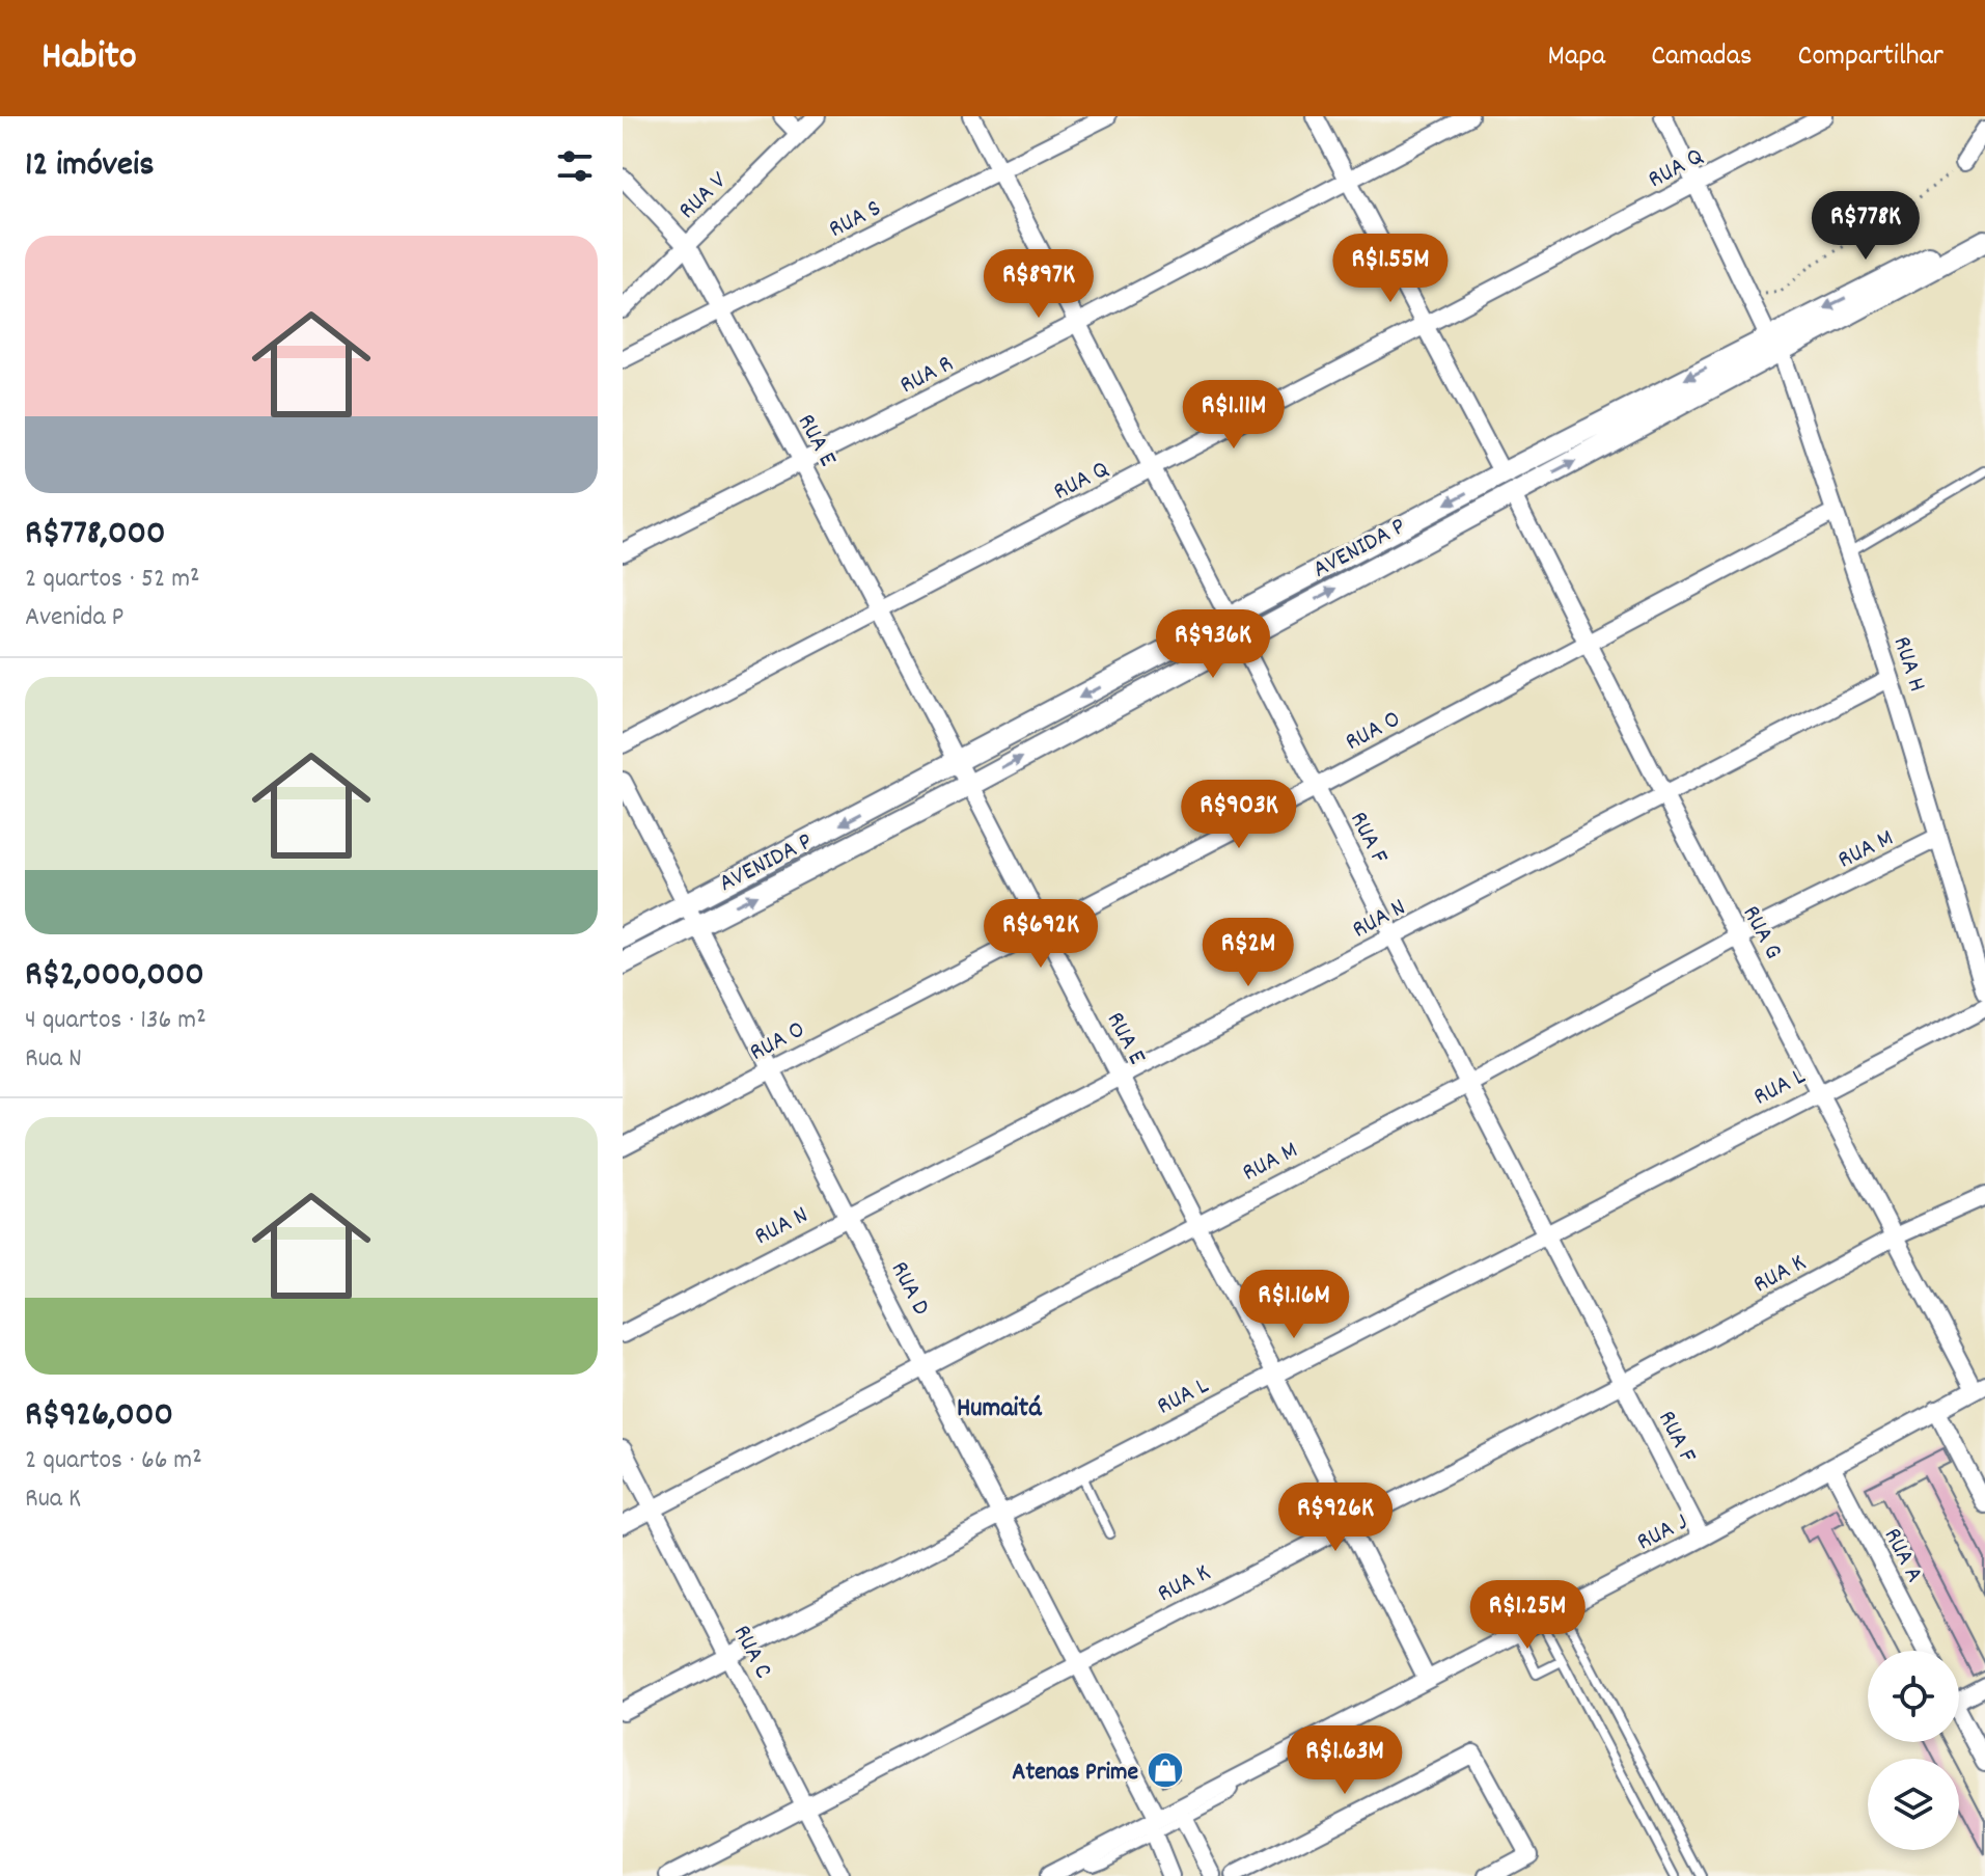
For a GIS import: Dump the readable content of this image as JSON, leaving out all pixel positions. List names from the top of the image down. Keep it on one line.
{"streets":{"street":["RUA Q","RUA V","RUA S","RUA R","RUA E","AVENIDA P","RUA H","RUA O","RUA F","RUA M","RUA N","RUA G","RUA L","RUA K","RUA D","RUA J","RUA A","RUA C"]},"crossings":[["RUA Q","RUA E"],["RUA Q","RUA H"],["RUA Q","RUA F"],["RUA V","RUA E"],["RUA S","RUA E"],["RUA S","RUA F"],["RUA R","RUA E"],["RUA R","RUA F"],["RUA E","AVENIDA P"],["RUA E","RUA O"],["RUA E","RUA M"],["RUA E","RUA N"],["RUA E","RUA L"],["RUA E","RUA K"],["RUA E","RUA J"],["AVENIDA P","RUA H"],["AVENIDA P","RUA F"],["AVENIDA P","RUA G"],["AVENIDA P","RUA D"],["RUA H","RUA O"],["RUA H","RUA M"],["RUA H","RUA N"],["RUA O","RUA F"],["RUA O","RUA G"],["RUA O","RUA D"],["RUA F","RUA M"],["RUA F","RUA N"],["RUA F","RUA L"],["RUA F","RUA K"],["RUA F","RUA J"],["RUA M","RUA G"],["RUA M","RUA D"],["RUA M","RUA C"],["RUA N","RUA G"],["RUA N","RUA D"],["RUA G","RUA L"],["RUA G","RUA K"],["RUA G","RUA J"],["RUA L","RUA D"],["RUA L","RUA C"],["RUA K","RUA D"],["RUA K","RUA C"],["RUA D","RUA J"],["RUA J","RUA A"]],"districts":["Humaitá"],"places":{"shop":["Atenas Prime"]},"page":{"header":"Habito","nav":["Mapa","Camadas","Compartilhar"],"heading":"12 imóveis","price":["R$778K","R$1.55M","R$897K","R$1.11M","R$936K","R$903K","R$692K","R$2M","R$1.16M","R$926K","R$1.25M","R$1.63M"],"list":[{"name":"R$778,000","note":"2 quartos · 52 m² · Avenida P"},{"name":"R$2,000,000","note":"4 quartos · 136 m² · Rua N"},{"name":"R$926,000","note":"2 quartos · 66 m² · Rua K"}]}}
